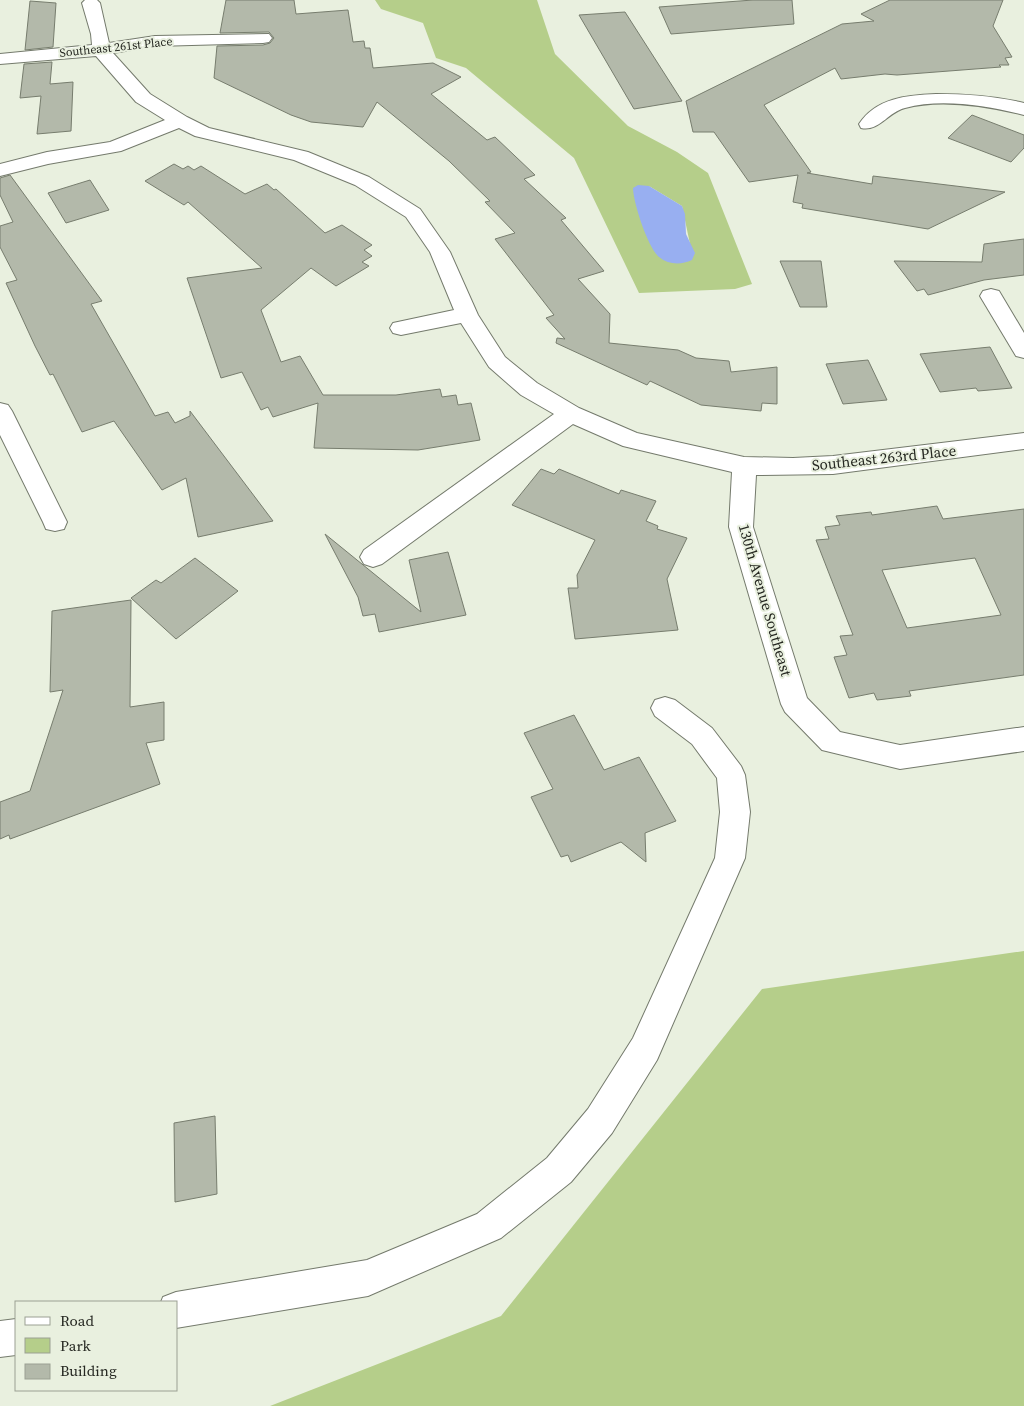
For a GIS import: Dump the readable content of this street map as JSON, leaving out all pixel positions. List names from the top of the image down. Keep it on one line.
{"streets":{"street":["Southeast 261st Place","Southeast 263rd Place","130th Avenue Southeast"]},"crossings":[["Southeast 261st Place","Southeast 263rd Place"],["Southeast 263rd Place","130th Avenue Southeast"]],"legend":["Road","Park","Building"]}
